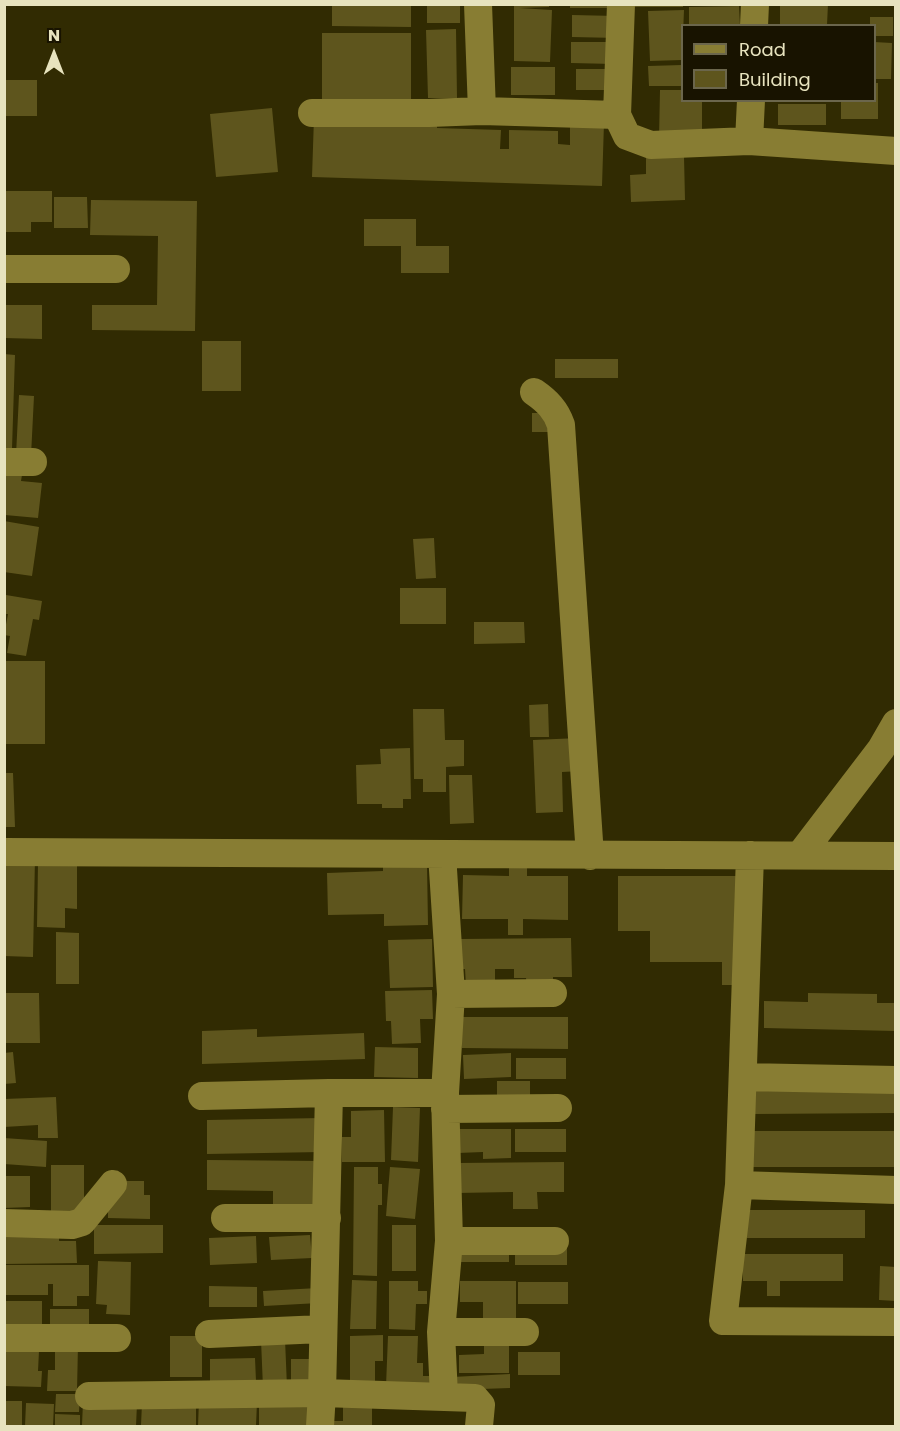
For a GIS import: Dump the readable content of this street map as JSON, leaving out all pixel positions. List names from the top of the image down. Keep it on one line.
{"legend":["Road","Building"],"north":"top"}
